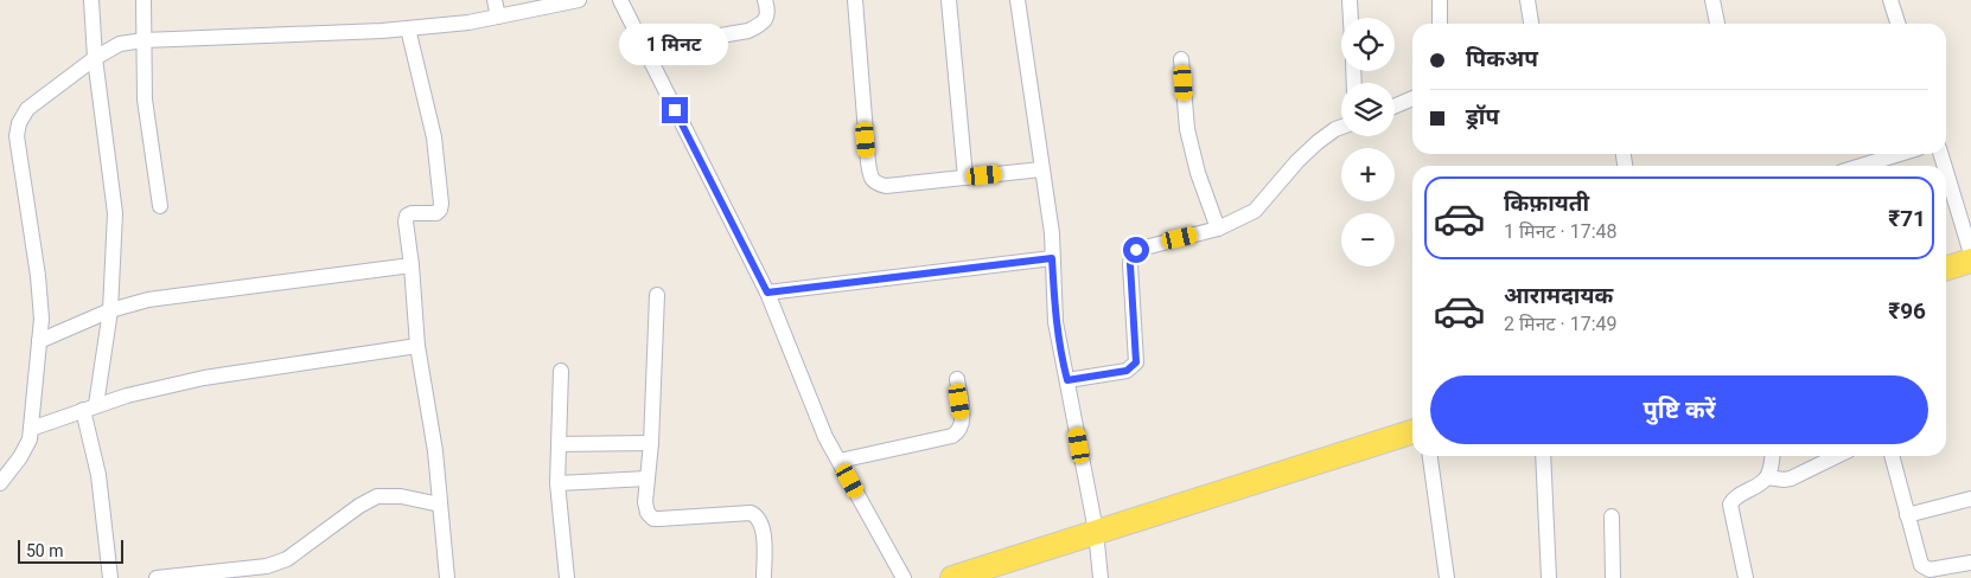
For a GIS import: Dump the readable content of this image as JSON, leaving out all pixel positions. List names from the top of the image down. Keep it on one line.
{"scale_bar":"50 m","page":{"map_buttons":["+","−"],"bubble":"1 मिनट","banner":["पिकअप","ड्रॉप"],"list":[{"name":"किफ़ायती","note":"1 मिनट · 17:48","value":"₹71"},{"name":"आरामदायक","note":"2 मिनट · 17:49","value":"₹96"}],"buttons":"पुष्टि करें","scale":"50 m"}}
